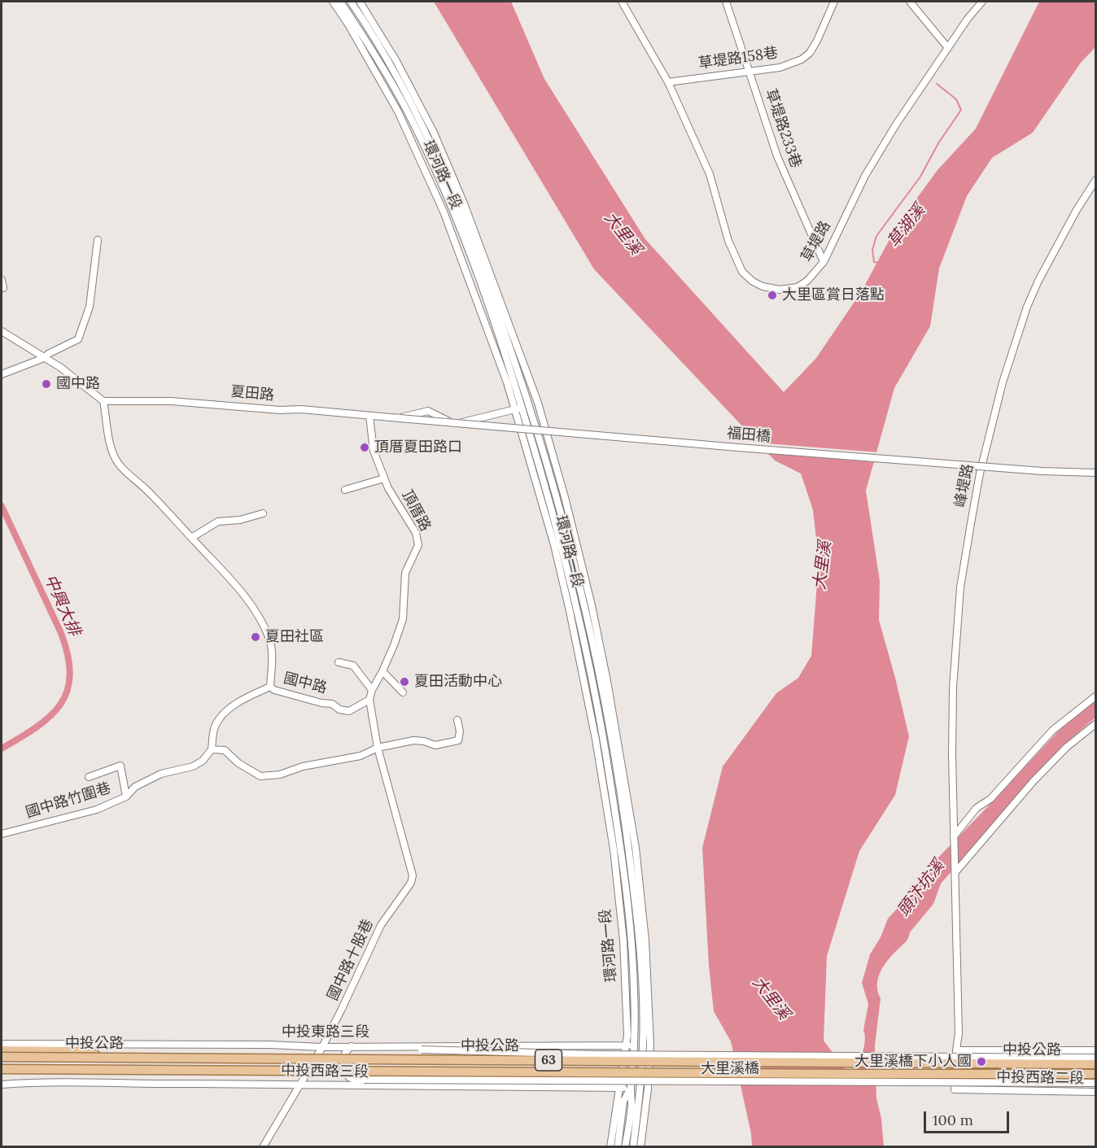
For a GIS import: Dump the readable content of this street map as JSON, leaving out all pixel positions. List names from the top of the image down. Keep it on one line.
{"streets":{"main road":["中投公路","63"],"street":["草堤路158巷","草堤路233巷","環河路一段","草堤路","夏田路","福田橋","峰堤路","頂厝路","國中路","國中路竹圍巷","國中路十股巷","中投東路三段","大里溪橋","中投西路三段","中投西路二段"]},"crossings":[["草堤路158巷","草堤路233巷"],["草堤路158巷","草堤路"],["草堤路233巷","草堤路"],["環河路一段","中投東路三段"],["環河路一段","中投西路三段"],["夏田路","福田橋"],["夏田路","頂厝路"],["夏田路","國中路"],["頂厝路","國中路"],["國中路十股巷","中投東路三段"],["國中路十股巷","中投西路三段"],["中投東路三段","大里溪橋"],["中投公路","大里溪橋"],["大里溪橋","中投西路三段"]],"water":["草湖溪","大里溪","中興大排","頭汴坑溪"],"places":["大里區賞日落點","國中路","頂厝夏田路口","夏田社區","夏田活動中心","大里溪橋下小人國"],"scale_bar":"100 m"}
